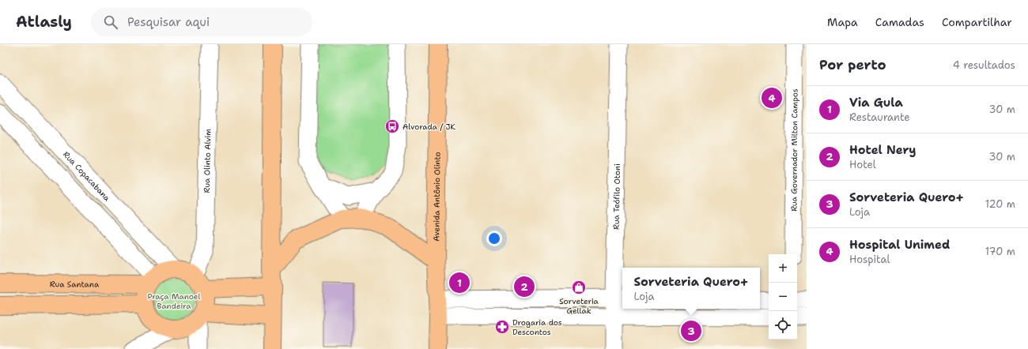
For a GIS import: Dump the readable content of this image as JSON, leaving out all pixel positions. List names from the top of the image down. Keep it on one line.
{"streets":{"main road":["Avenida Antônio Olinto","Rua Santana"],"street":["Rua Governador Milton Campos","Rua Olinto Alvim","Rua Copacabana","Rua Teófilo Otoni"]},"crossings":[["Rua Olinto Alvim","Rua Copacabana"],["Rua Olinto Alvim","Rua Santana"],["Rua Copacabana","Rua Santana"]],"parks":["Praça Manoel Bandeira"],"places":{"bus stop":["Alvorada / JK"],"shop":["Sorveteria Gellak"],"pharmacy":["Drogaria dos Descontos"]},"page":{"header":"Atlasly","search":"Pesquisar aqui","nav":["Mapa","Camadas","Compartilhar"],"heading":["Por perto","4 resultados"],"list":[{"mark":"1","name":"Via Gula","note":"Restaurante","value":"30 m"},{"mark":"2","name":"Hotel Nery","note":"Hotel","value":"30 m"},{"mark":"3","name":"Sorveteria Quero+","note":"Loja","value":"120 m"},{"mark":"4","name":"Hospital Unimed","note":"Hospital","value":"170 m"}],"pins":["4","1","2","3"],"map_buttons":["+","−"],"popup":["Sorveteria Quero+","Loja"]}}
